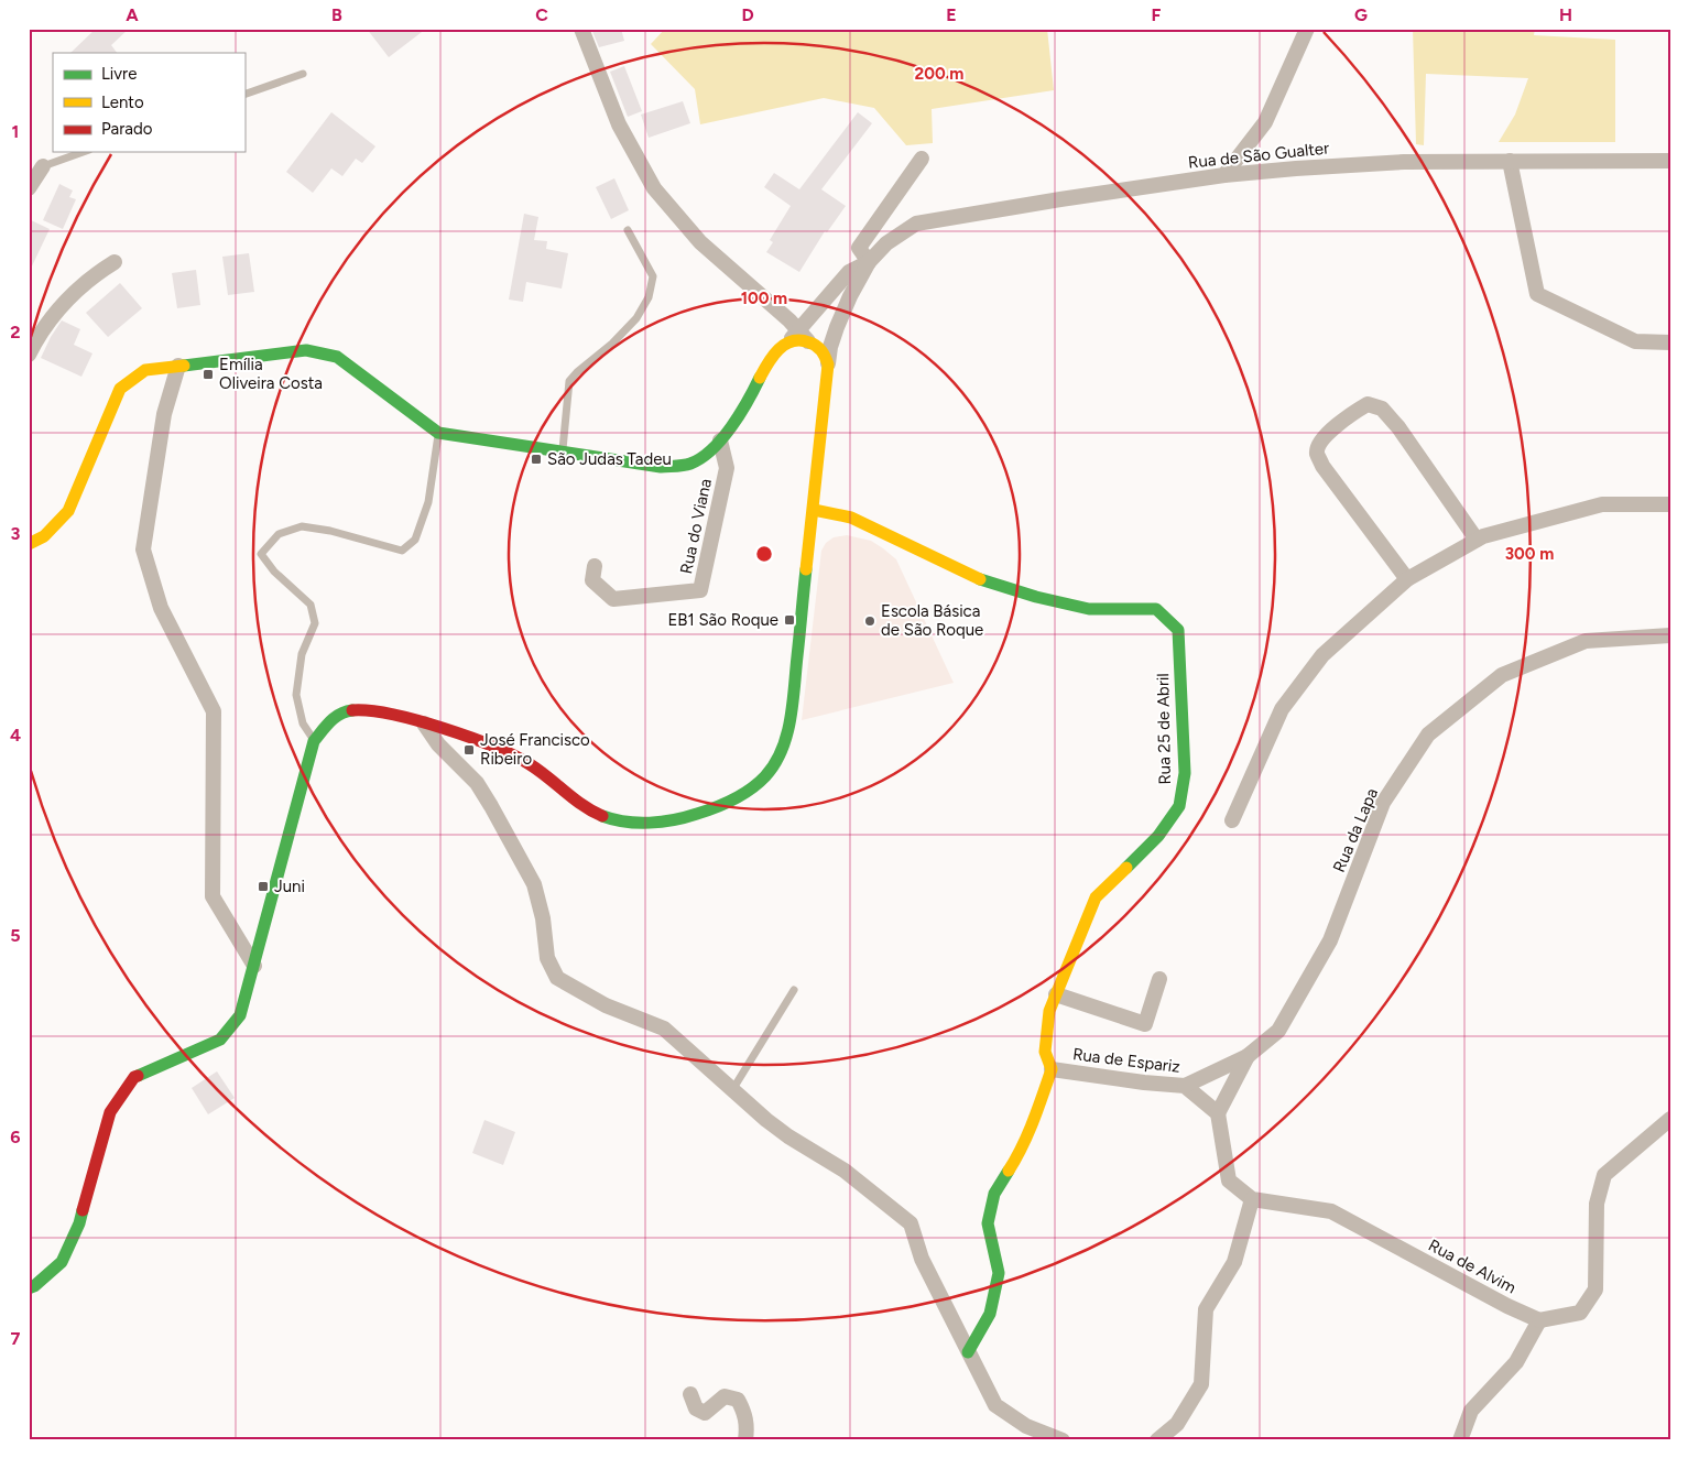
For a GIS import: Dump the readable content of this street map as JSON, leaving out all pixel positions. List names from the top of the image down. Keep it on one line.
{"streets":{"street":["Rua de São Gualter","Rua do Viana","Rua 25 de Abril","Rua da Lapa","Rua de Espariz","Rua de Alvim"]},"crossings":[["Rua 25 de Abril","Rua de Espariz"]],"places":{"transit":["Emília Oliveira Costa","São Judas Tadeu","EB1 São Roque","José Francisco Ribeiro","Juni"],"other":["Escola Básica de São Roque"]},"legend":["Livre","Lento","Parado"],"grid":{"columns":["A","B","C","D","E","F","G","H"],"rows":["1","2","3","4","5","6","7"]},"rings":["200 m","100 m","300 m"]}
